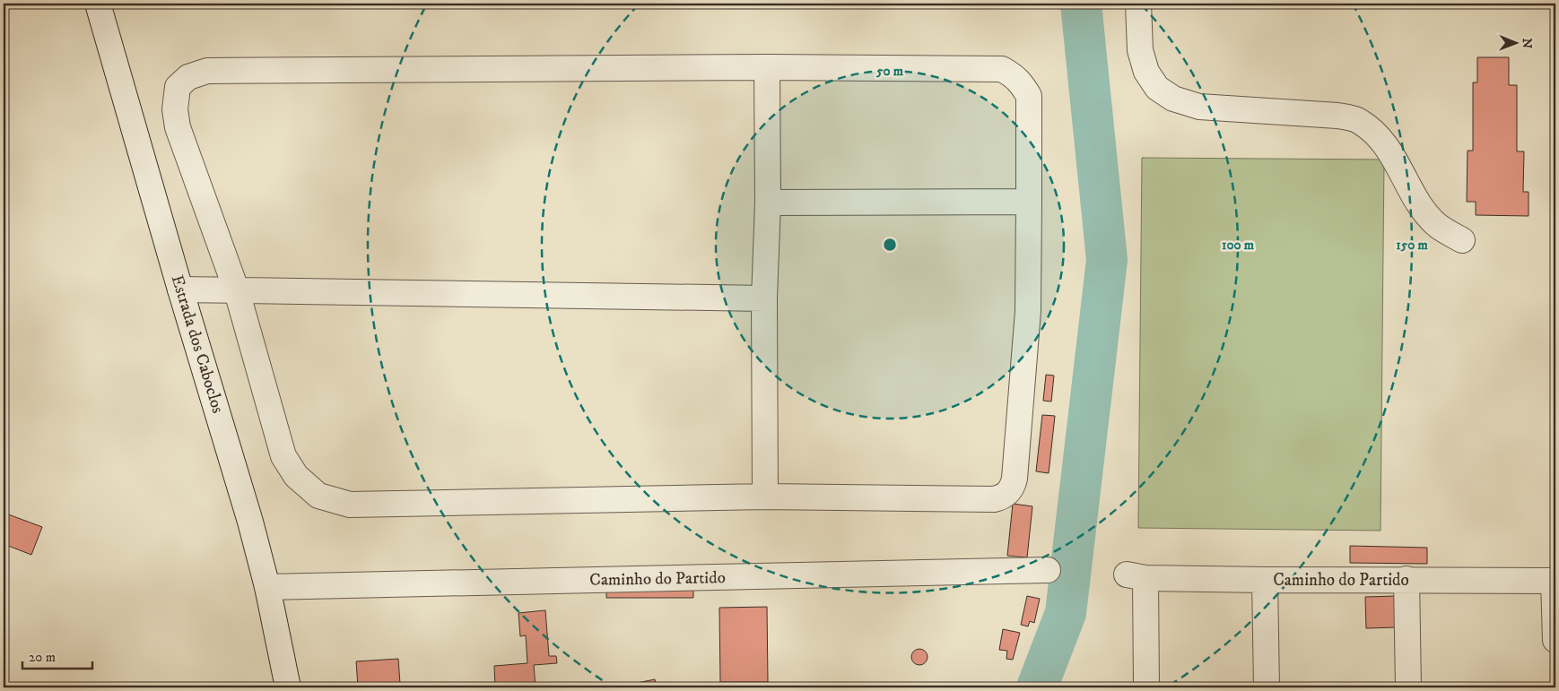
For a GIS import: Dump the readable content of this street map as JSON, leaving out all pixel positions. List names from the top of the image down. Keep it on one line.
{"streets":{"street":["Estrada dos Caboclos","Caminho do Partido"]},"crossings":[["Estrada dos Caboclos","Caminho do Partido"]],"scale_bar":"20 m","north":"right","rings":["50 m","100 m","150 m"]}
